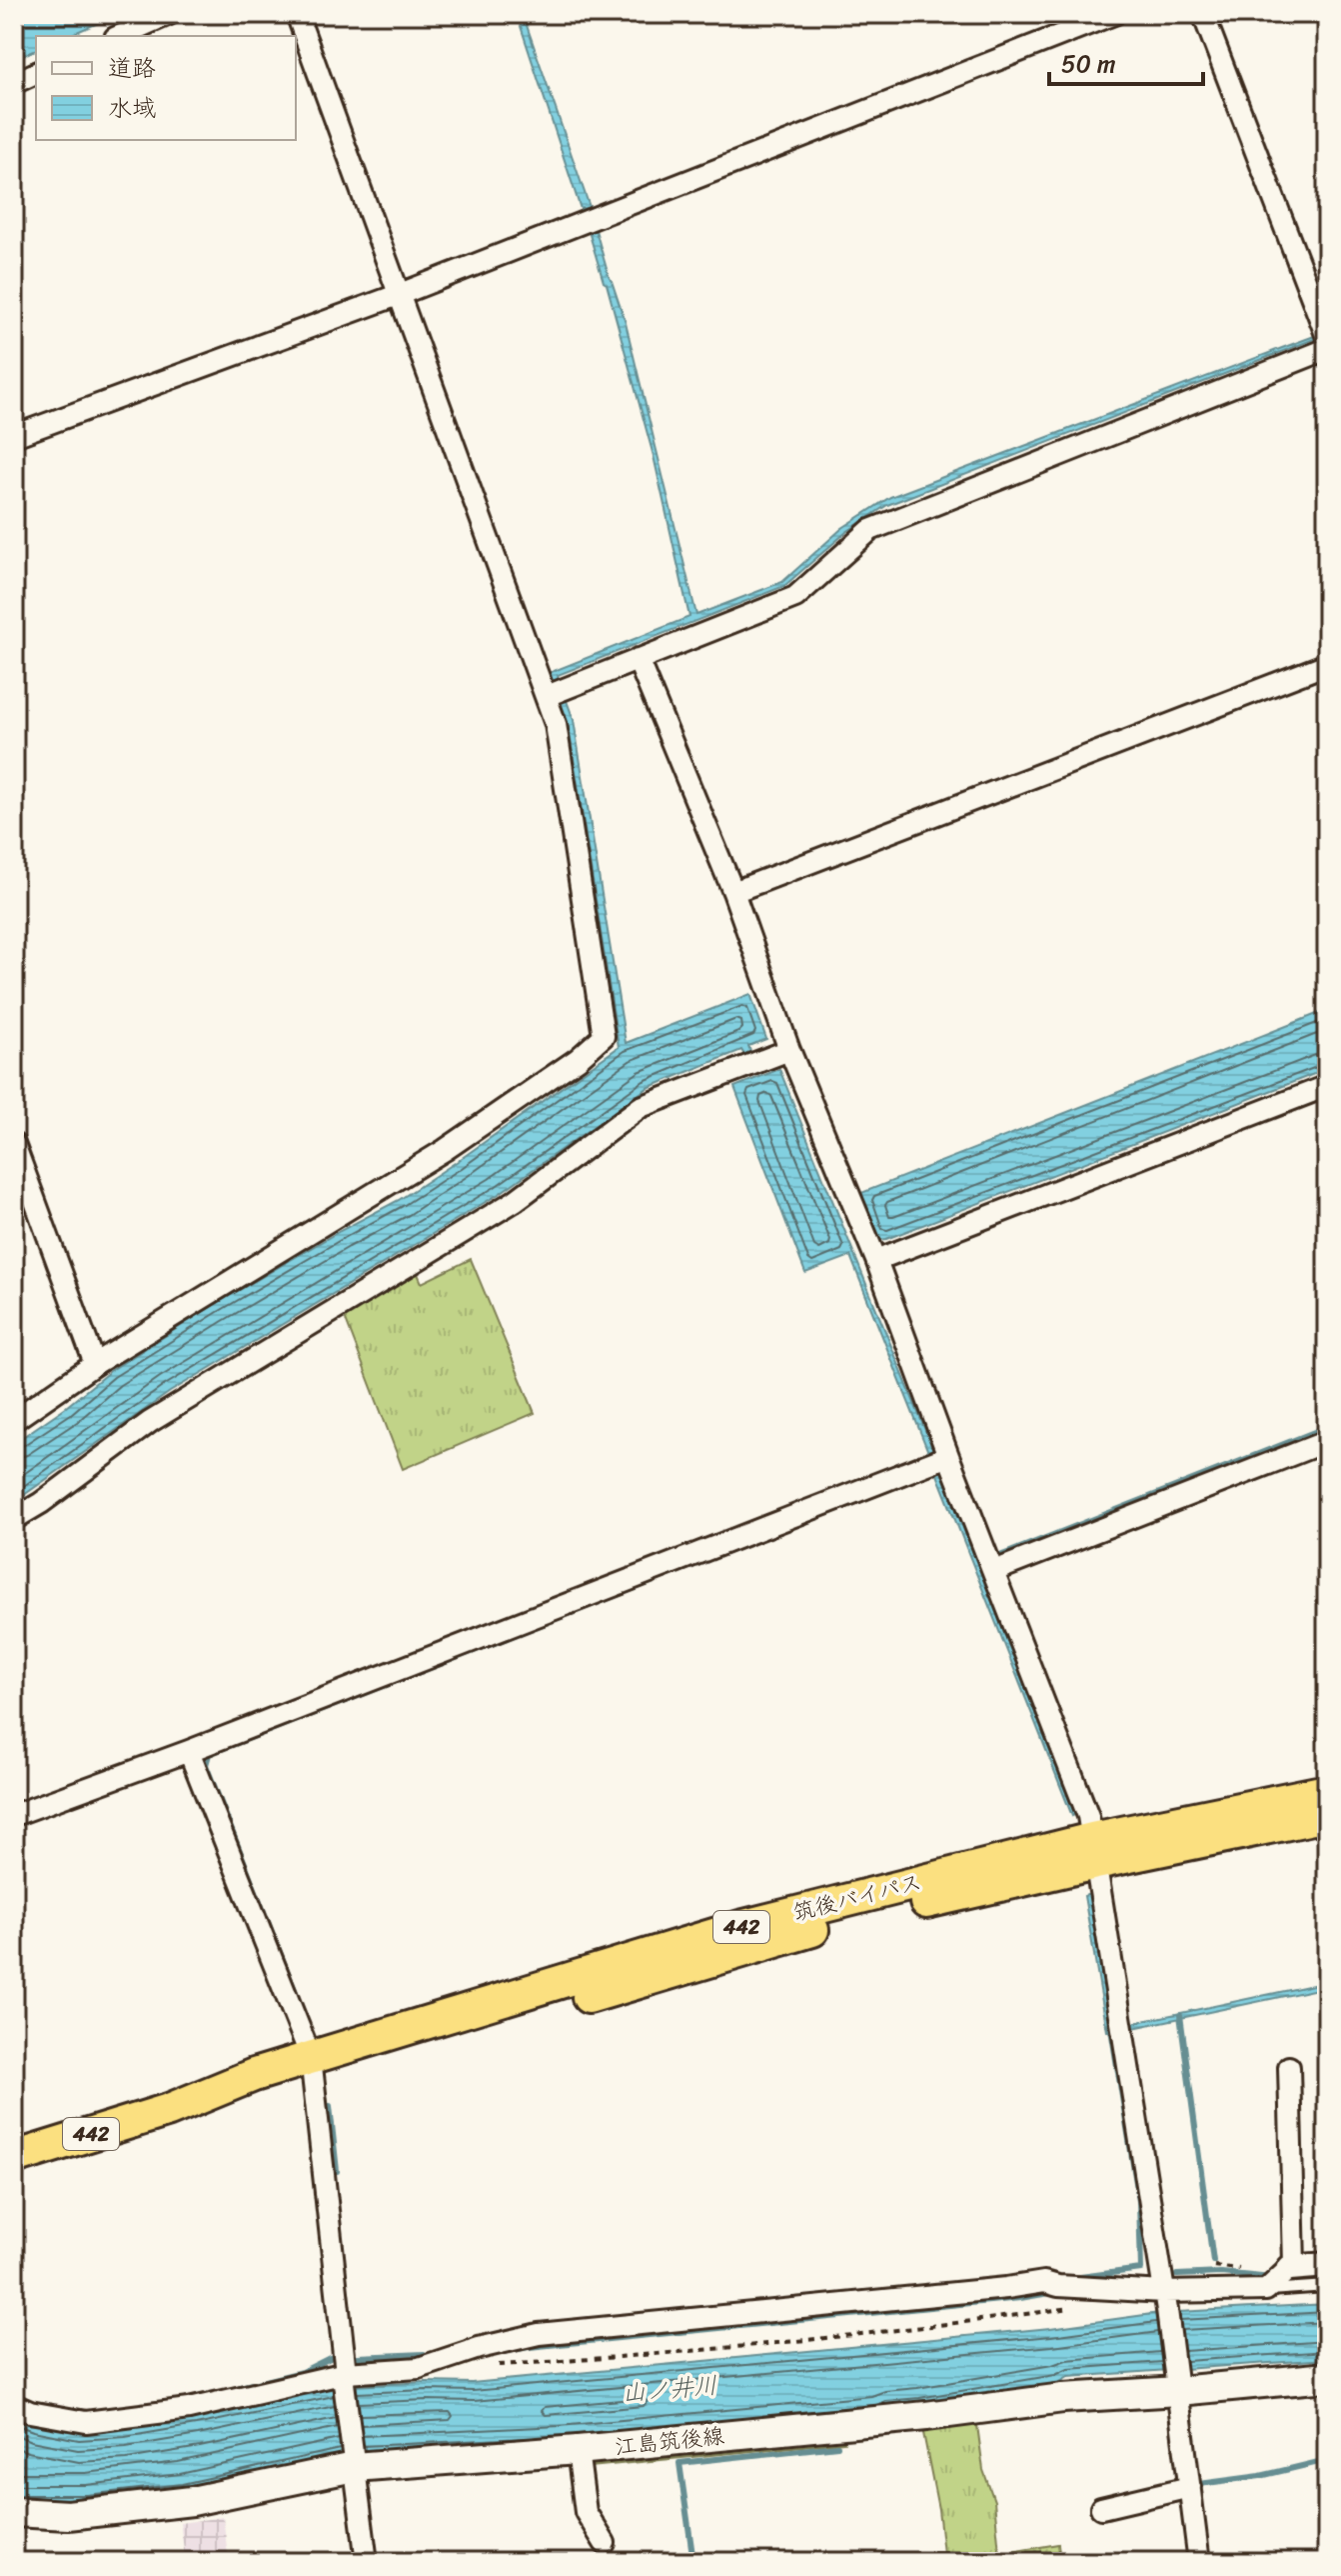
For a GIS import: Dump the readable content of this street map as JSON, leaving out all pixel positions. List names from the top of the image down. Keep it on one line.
{"streets":{"highway":["筑後バイパス","442"],"main road":["江島筑後線"]},"water":["山ノ井川"],"legend":["道路","水域"],"scale_bar":"50 m"}
